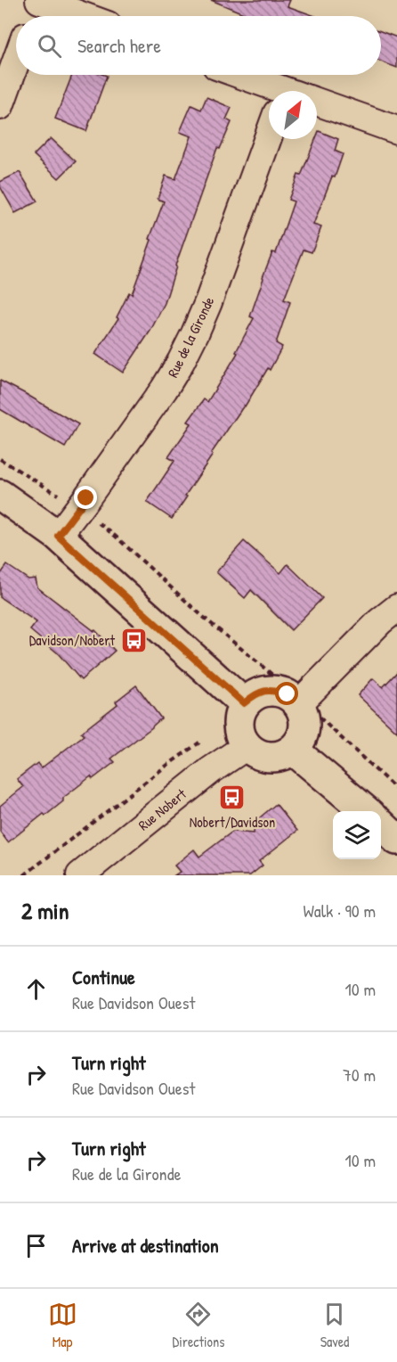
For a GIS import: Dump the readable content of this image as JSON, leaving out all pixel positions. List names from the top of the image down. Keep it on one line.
{"streets":{"street":["Rue de la Gironde","Rue Nobert"]},"places":{"bus stop":["Davidson/Nobert","Nobert/Davidson"]},"north":"top right","page":{"search":"Search here","heading":["2 min","Walk · 90 m"],"list":[["Continue","Rue Davidson Ouest","10 m"],["Turn right","Rue Davidson Ouest","70 m"],["Turn right","Rue de la Gironde","10 m"],"Arrive at destination"],"nav":["Map","Directions","Saved"]}}
